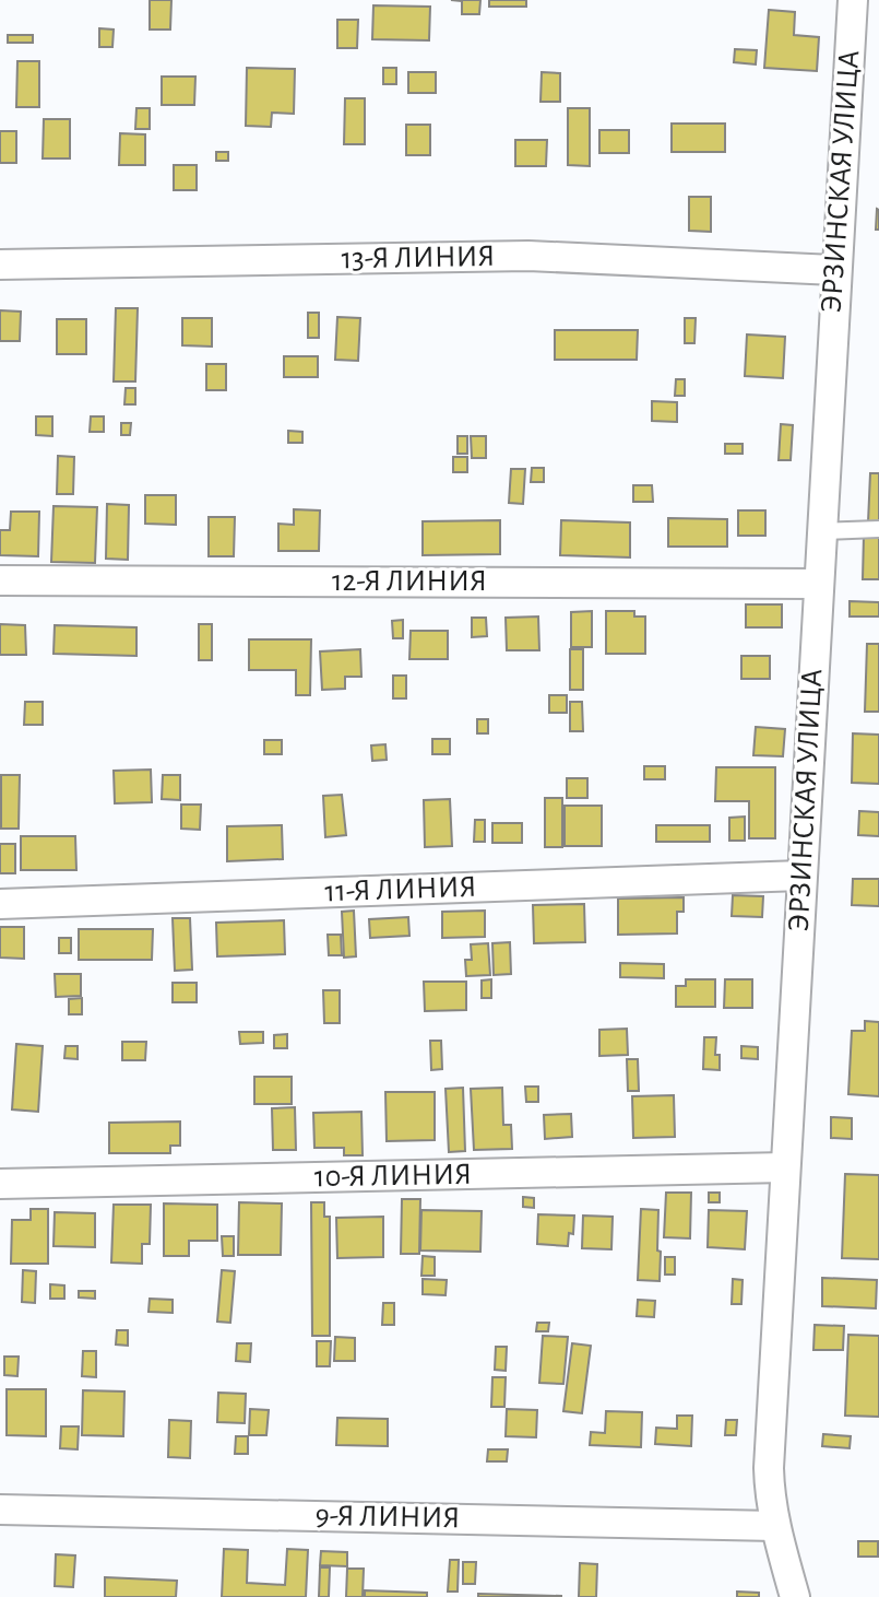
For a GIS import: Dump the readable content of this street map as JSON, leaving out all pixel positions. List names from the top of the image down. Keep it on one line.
{"streets":{"street":["ЭРЗИНСКАЯ УЛИЦА","13-Я ЛИНИЯ","12-Я ЛИНИЯ","11-Я ЛИНИЯ","10-Я ЛИНИЯ","9-Я ЛИНИЯ"]},"crossings":[["ЭРЗИНСКАЯ УЛИЦА","13-Я ЛИНИЯ"],["ЭРЗИНСКАЯ УЛИЦА","12-Я ЛИНИЯ"],["ЭРЗИНСКАЯ УЛИЦА","11-Я ЛИНИЯ"],["ЭРЗИНСКАЯ УЛИЦА","10-Я ЛИНИЯ"],["ЭРЗИНСКАЯ УЛИЦА","9-Я ЛИНИЯ"]]}
